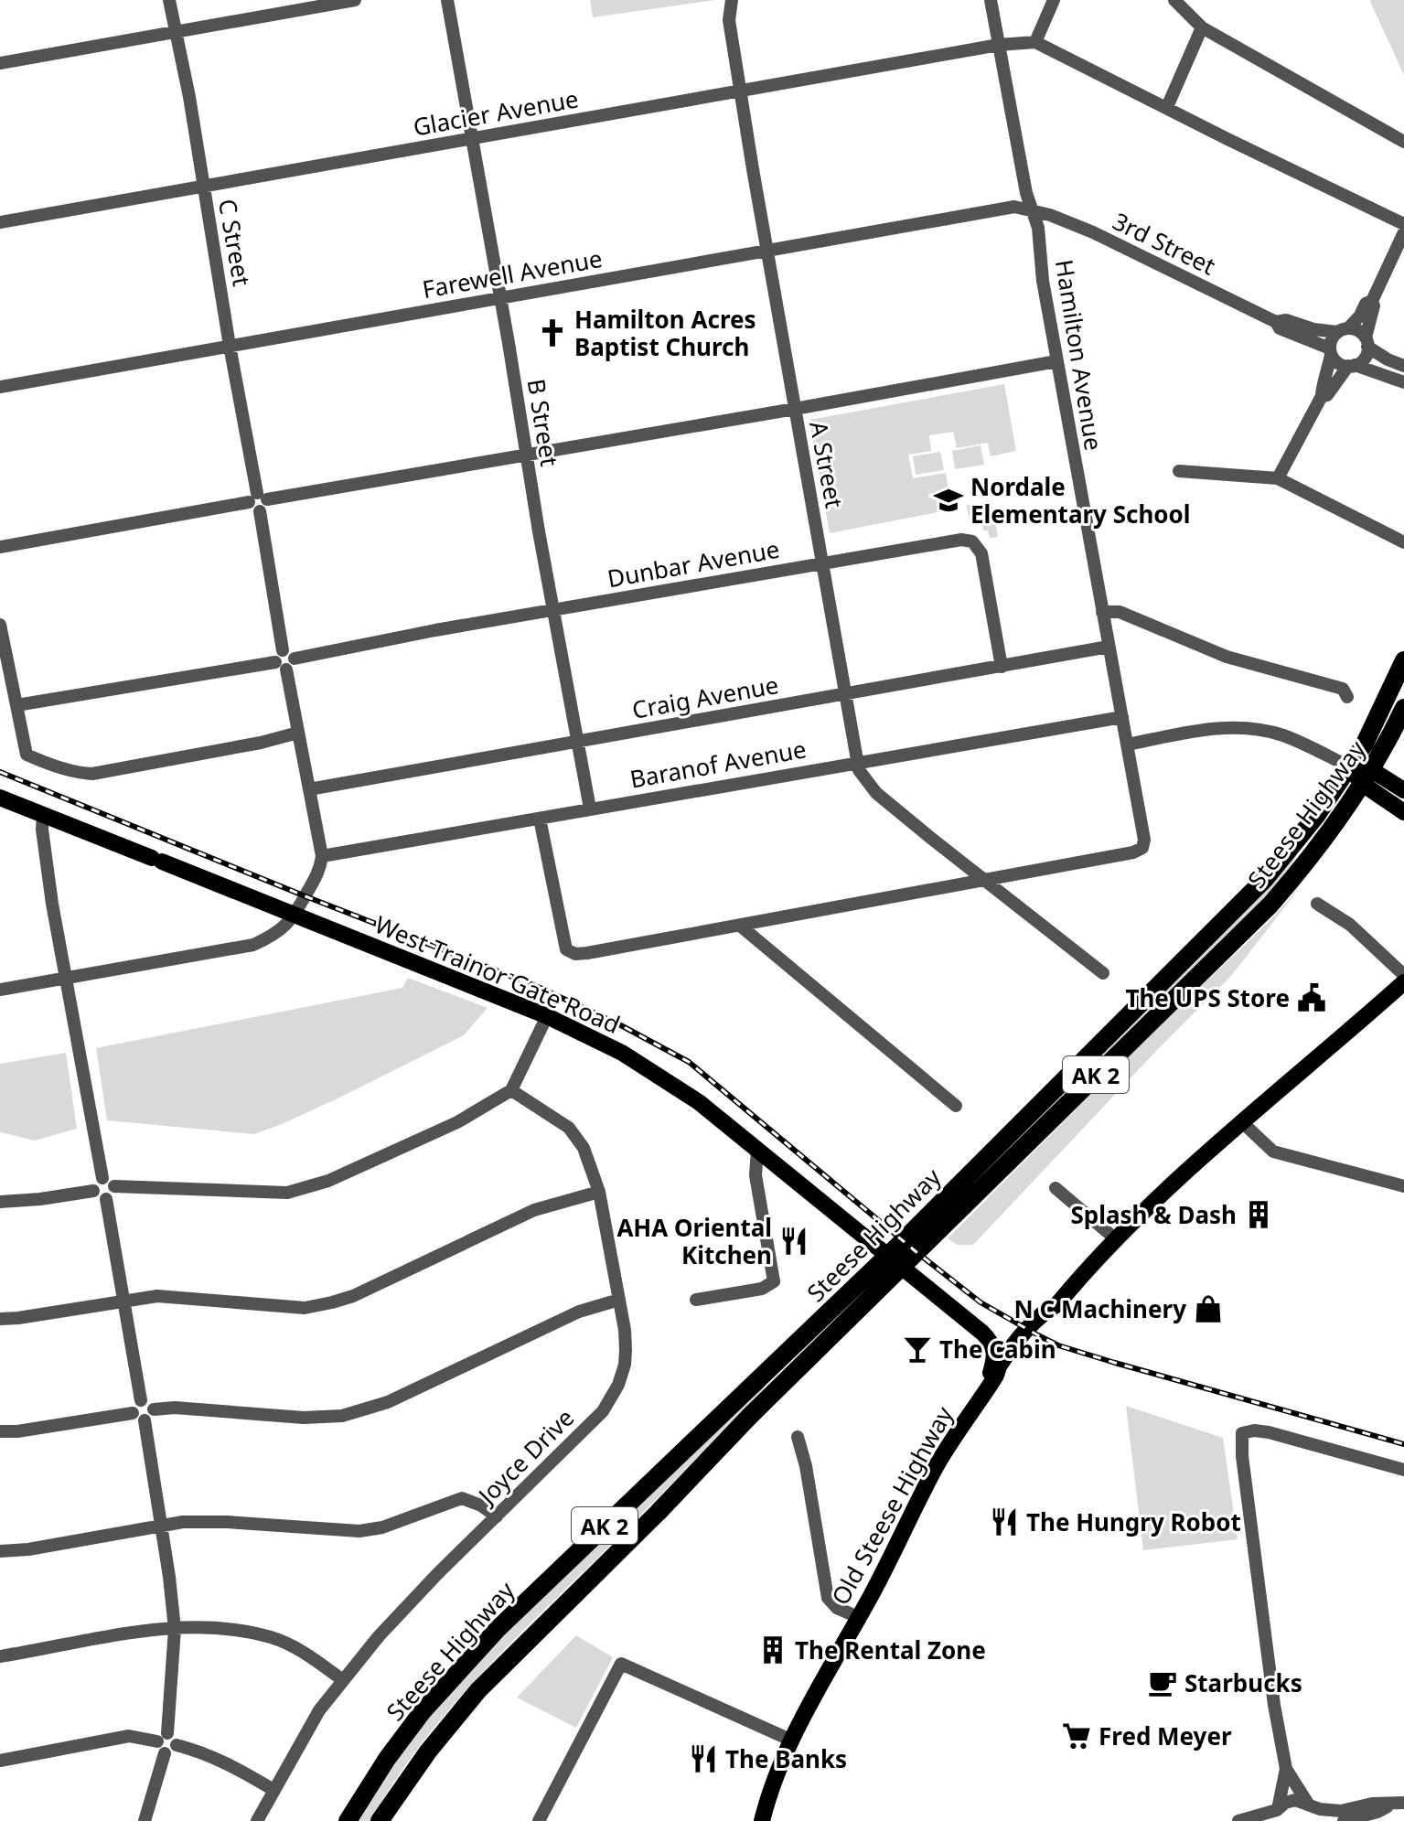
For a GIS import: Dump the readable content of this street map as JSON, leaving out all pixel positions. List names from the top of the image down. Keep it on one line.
{"streets":{"highway":["Steese Highway","AK 2"],"main road":["West Trainor Gate Road","Old Steese Highway"],"street":["Glacier Avenue","C Street","3rd Street","Farewell Avenue","Hamilton Avenue","B Street","A Street","Dunbar Avenue","Craig Avenue","Baranof Avenue","Joyce Drive"]},"crossings":[["Glacier Avenue","C Street"],["Glacier Avenue","Hamilton Avenue"],["Glacier Avenue","B Street"],["Glacier Avenue","A Street"],["C Street","Farewell Avenue"],["C Street","Dunbar Avenue"],["3rd Street","Farewell Avenue"],["3rd Street","Hamilton Avenue"],["Farewell Avenue","Hamilton Avenue"],["Farewell Avenue","B Street"],["Farewell Avenue","A Street"],["Hamilton Avenue","A Street"],["Hamilton Avenue","Craig Avenue"],["Hamilton Avenue","Baranof Avenue"],["B Street","Dunbar Avenue"],["B Street","Craig Avenue"],["B Street","Baranof Avenue"],["A Street","Dunbar Avenue"],["A Street","Craig Avenue"],["A Street","Baranof Avenue"],["Dunbar Avenue","Craig Avenue"],["Steese Highway","West Trainor Gate Road"],["West Trainor Gate Road","Old Steese Highway"]],"places":{"church":["Hamilton Acres Baptist Church"],"school or university":["Nordale Elementary School"],"public building":["The UPS Store"],"building":["Splash & Dash","The Rental Zone"],"restaurant":["AHA Oriental Kitchen","The Hungry Robot","The Banks"],"shop":["N C Machinery"],"bar":["The Cabin"],"cafe":["Starbucks"],"supermarket":["Fred Meyer"]}}
